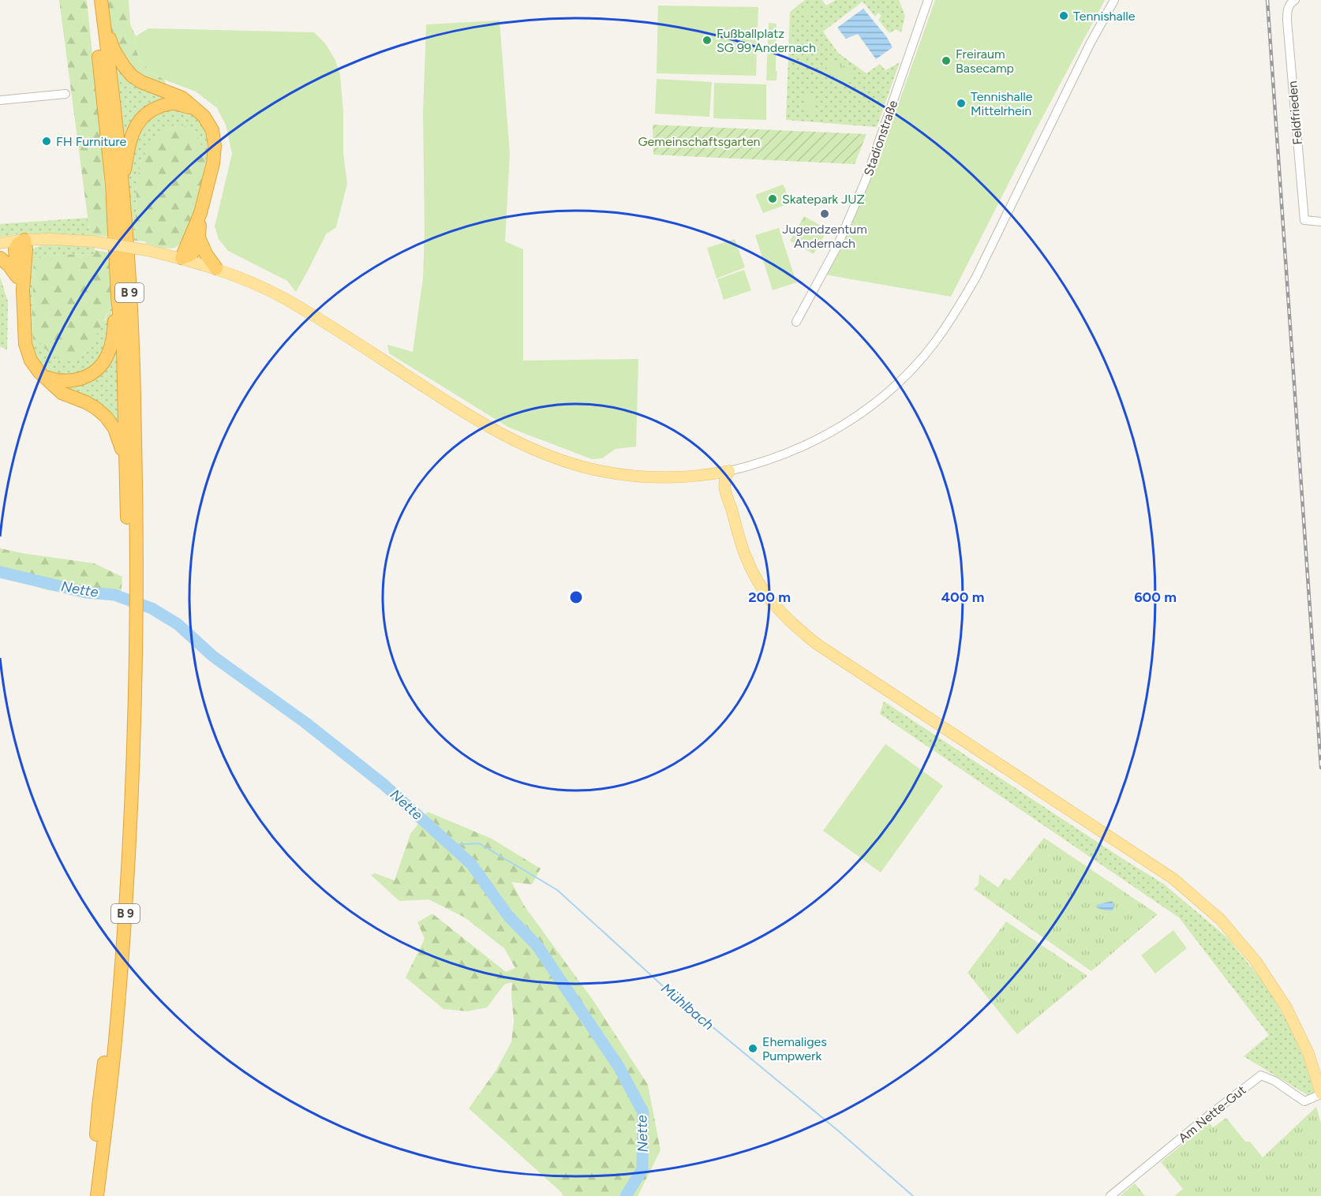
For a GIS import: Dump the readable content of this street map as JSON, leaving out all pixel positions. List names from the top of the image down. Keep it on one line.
{"streets":{"highway":["B 9"],"street":["Feldfrieden","Stadionstraße","Am Nette-Gut"]},"water":["Nette","Mühlbach"],"parks":["Gemeinschaftsgarten"],"places":["Tennishalle","Fußballplatz SG 99 Andernach","Freiraum Basecamp","Tennishalle Mittelrhein","FH Furniture","Skatepark JUZ","Jugendzentum Andernach","Ehemaliges Pumpwerk"],"rings":["200 m","400 m","600 m"]}
